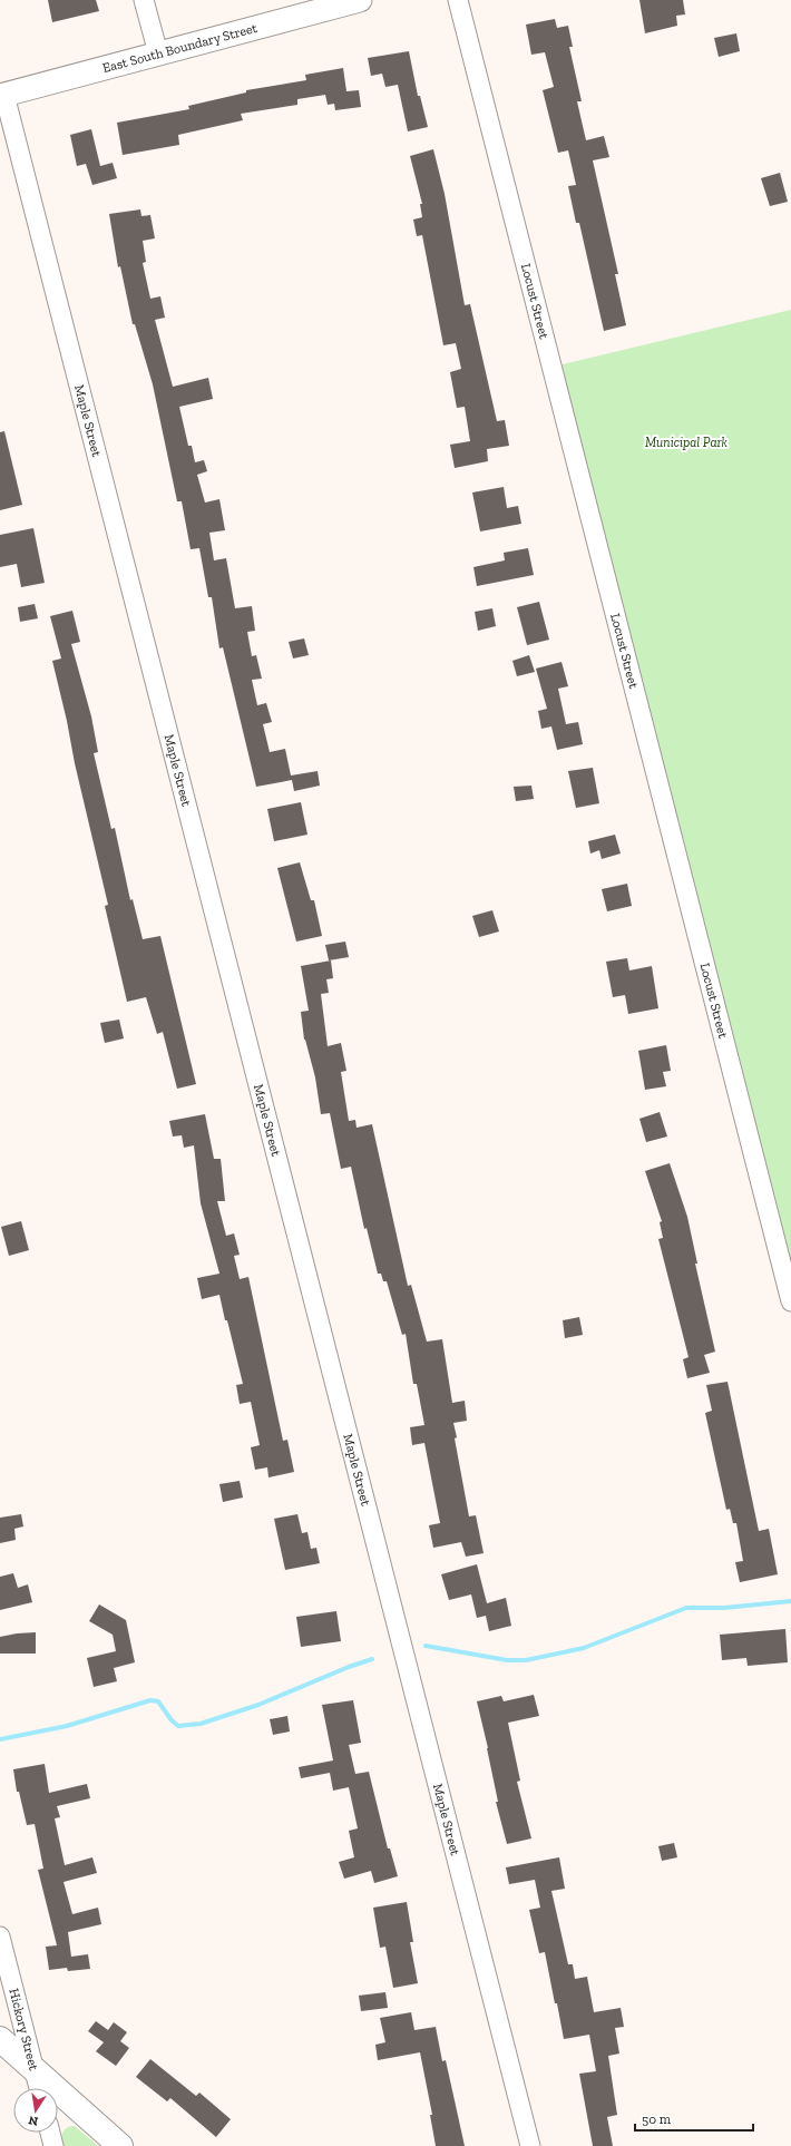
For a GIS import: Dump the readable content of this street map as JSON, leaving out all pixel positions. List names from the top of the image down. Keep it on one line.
{"streets":{"street":["East South Boundary Street","Locust Street","Maple Street","Hickory Street"]},"crossings":[["East South Boundary Street","Maple Street"]],"parks":["Municipal Park"],"scale_bar":"50 m","north":"bottom"}
